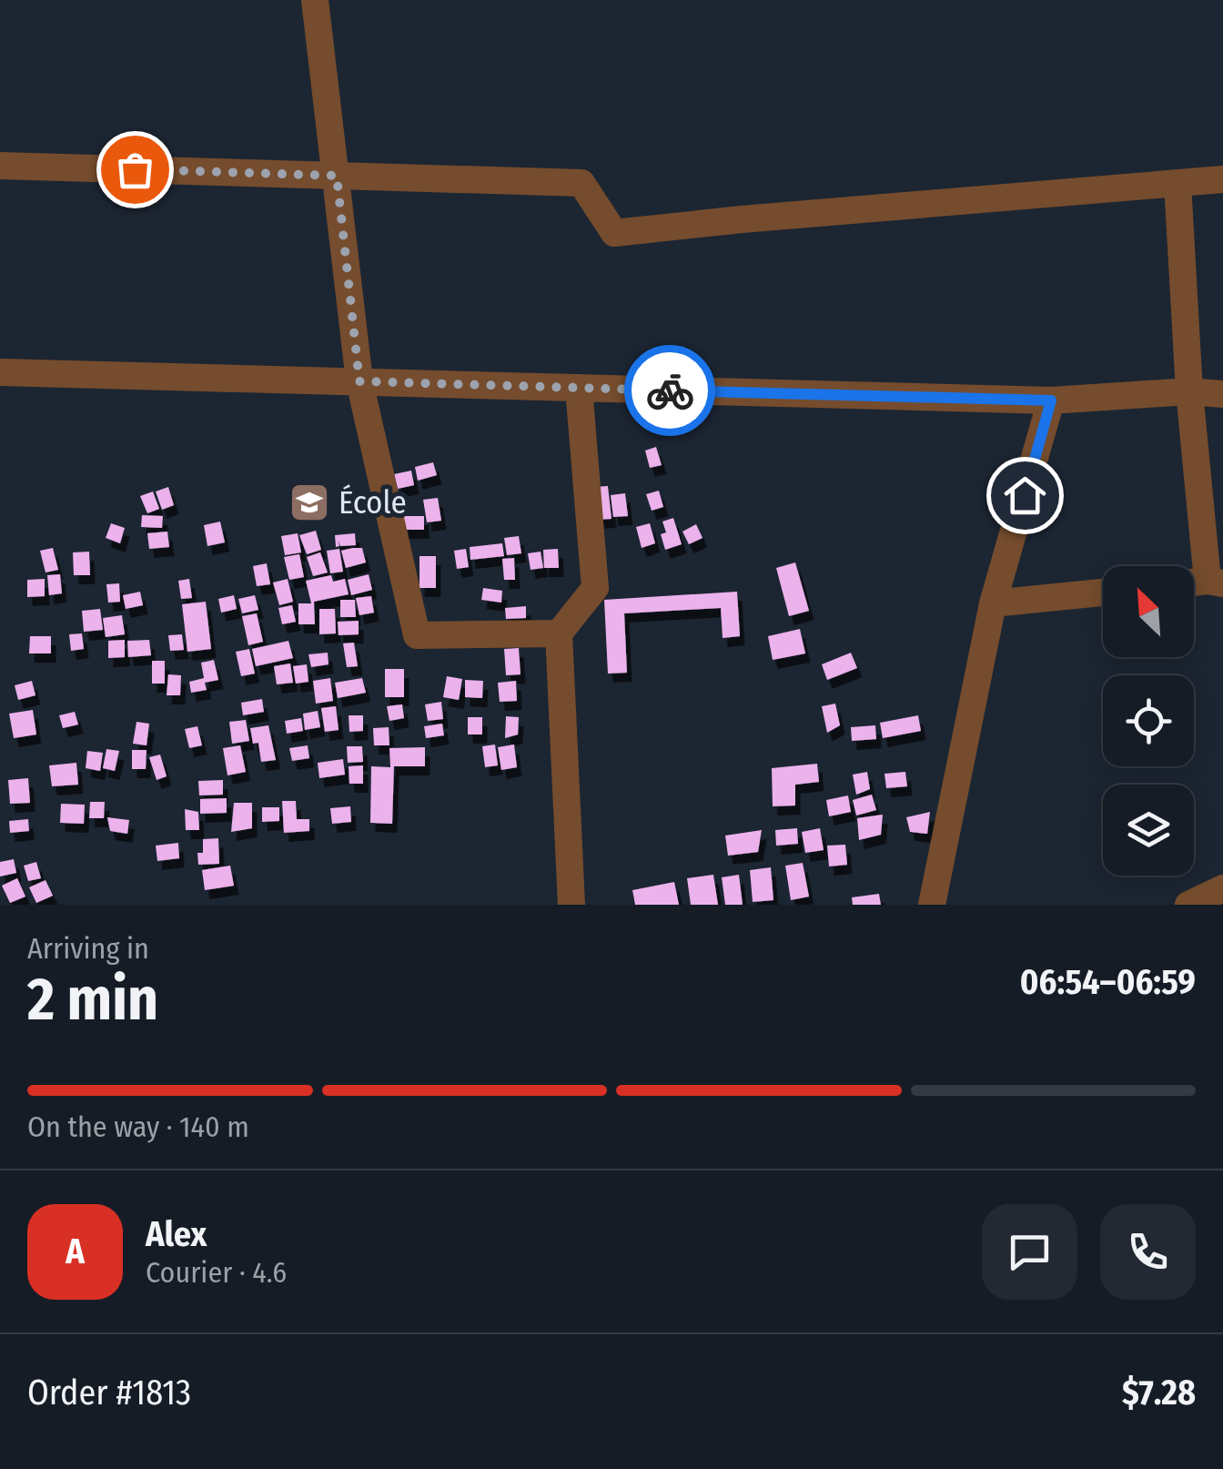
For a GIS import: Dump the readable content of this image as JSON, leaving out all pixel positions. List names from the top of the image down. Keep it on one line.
{"places":{"school or university":["École"]},"north":"top left","page":{"heading":["2 min","Arriving in","06:54–06:59"],"panel":["Alex","Courier · 4.6","Order #1813","$7.28"],"bar":"On the way · 140 m","round":"A"}}
